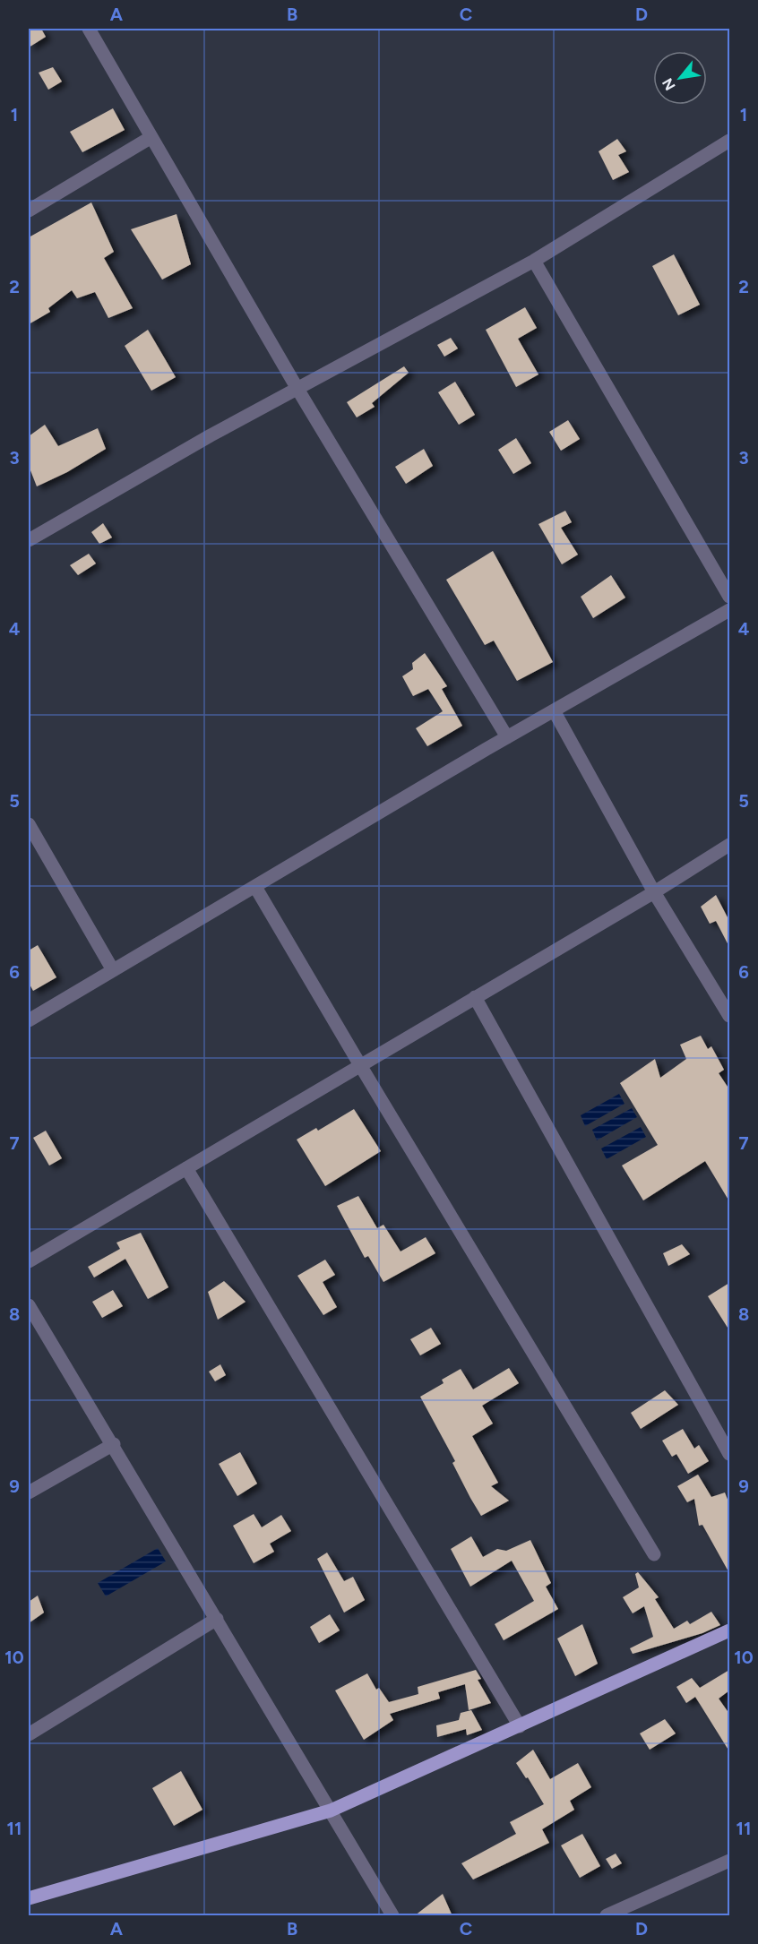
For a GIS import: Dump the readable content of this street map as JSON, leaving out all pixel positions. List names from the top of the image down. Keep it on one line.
{"north":"bottom left","grid":{"columns":["A","B","C","D"],"rows":["1","2","3","4","5","6","7","8","9","10","11"]}}
